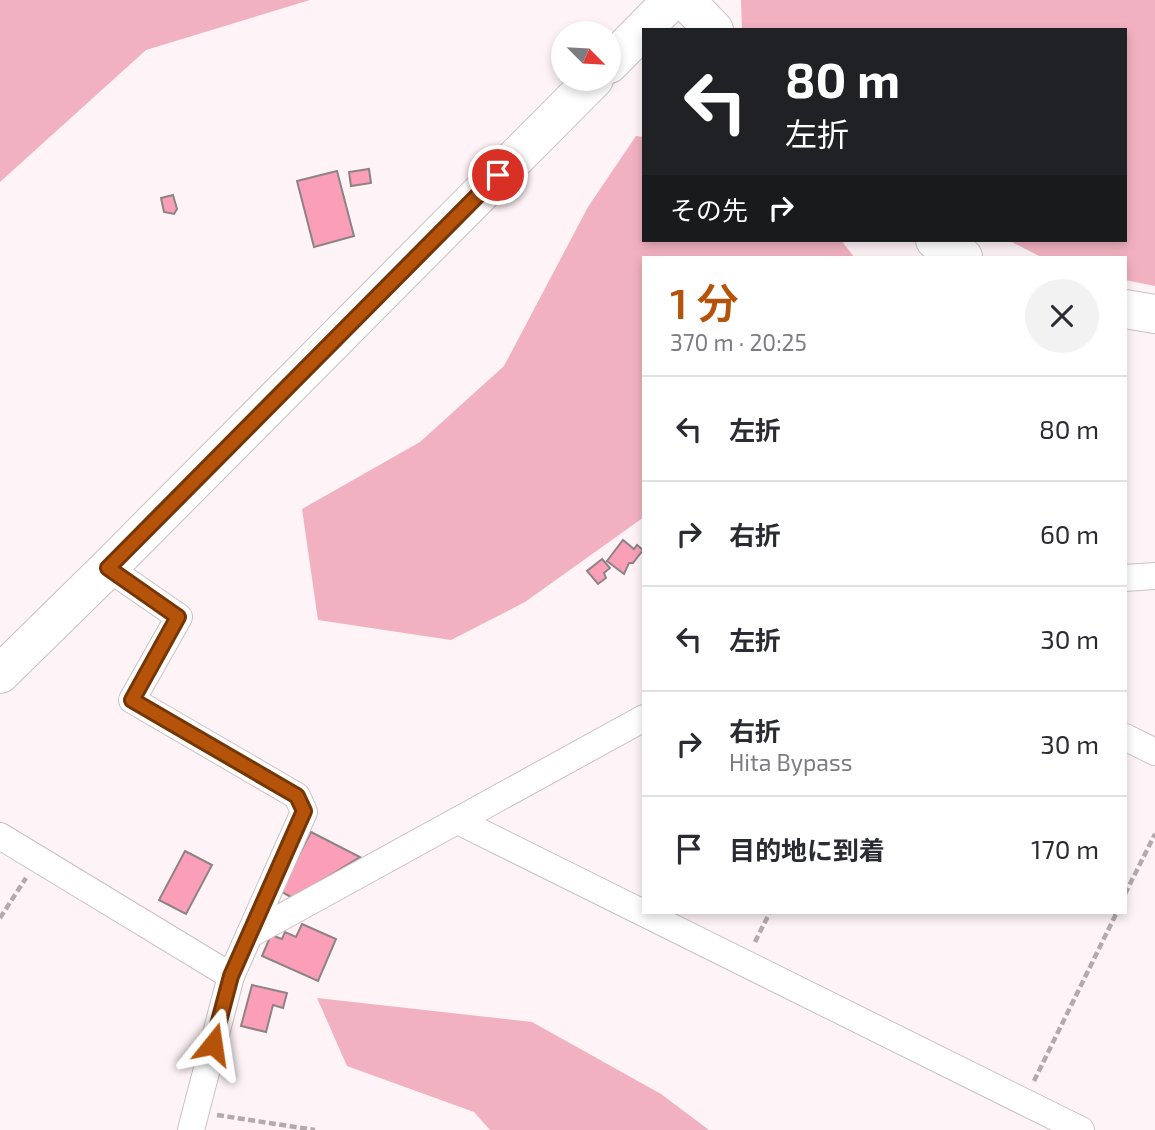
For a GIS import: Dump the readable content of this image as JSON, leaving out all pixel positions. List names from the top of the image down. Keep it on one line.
{"north":"bottom right","page":{"turn":["80 m","左折"],"then":"その先","heading":["1 分","370 m · 20:25"],"list":[{"name":"左折","value":"80 m"},{"name":"右折","value":"60 m"},{"name":"左折","value":"30 m"},{"name":"右折","note":"Hita Bypass","value":"30 m"},{"name":"目的地に到着","value":"170 m"}]}}
